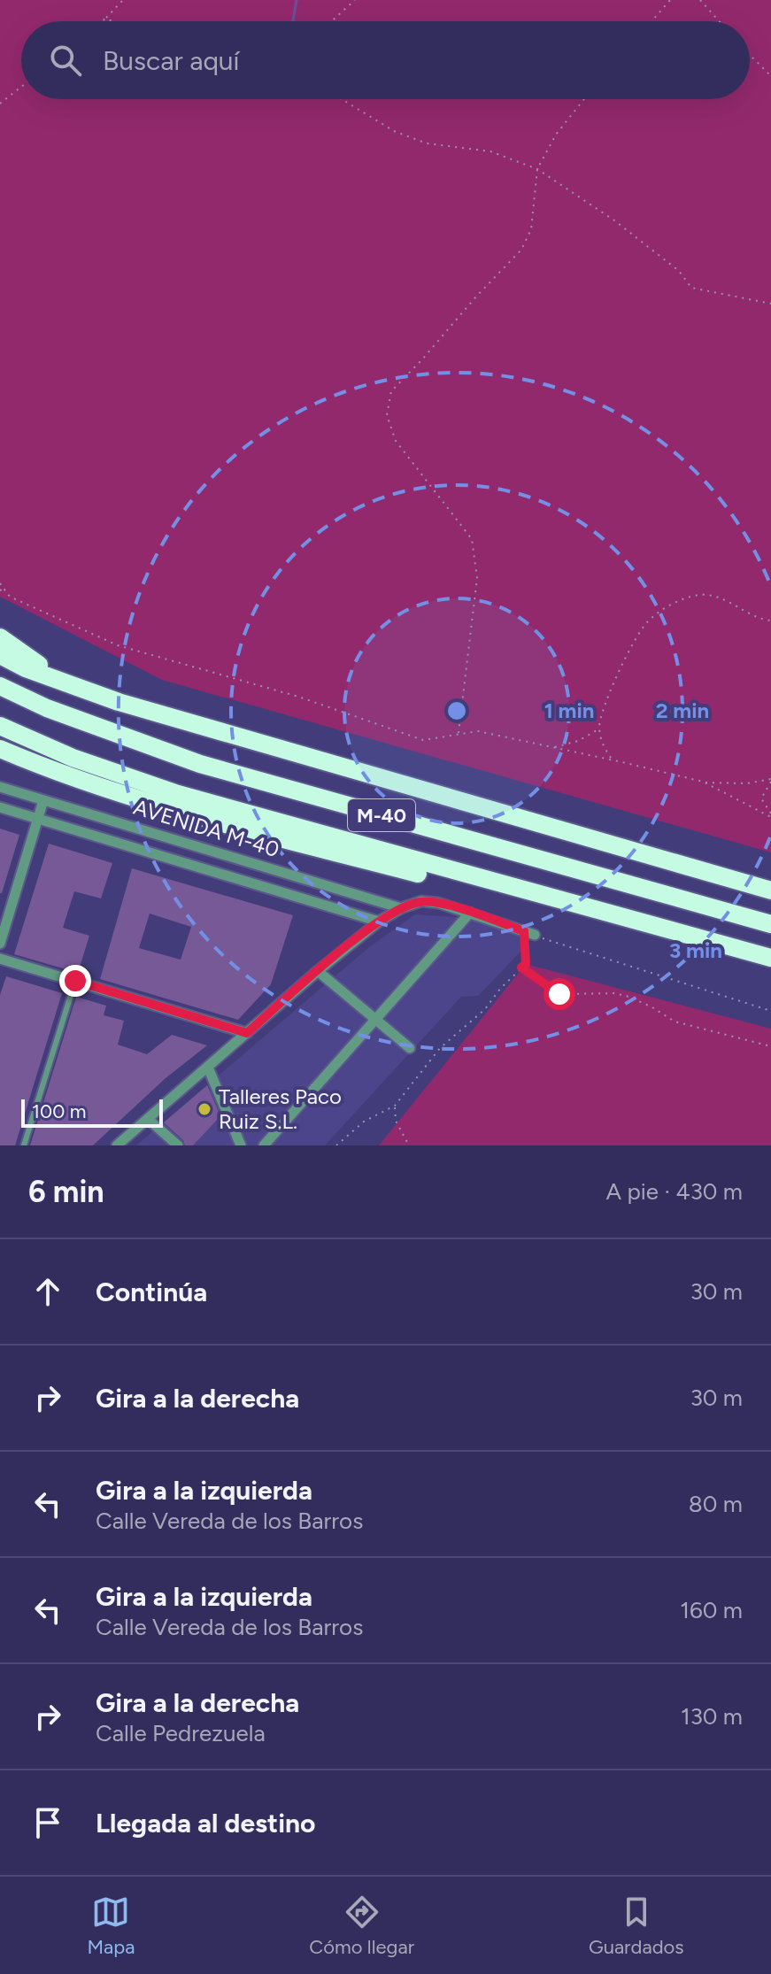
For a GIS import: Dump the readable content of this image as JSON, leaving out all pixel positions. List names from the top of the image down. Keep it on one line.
{"streets":{"highway":["M-40"],"street":["AVENIDA M-40"]},"places":["Talleres Paco Ruiz S.L."],"scale_bar":"100 m","page":{"search":"Buscar aquí","scale":"100 m","heading":["6 min","A pie · 430 m"],"list":[["Continúa","30 m"],["Gira a la derecha","30 m"],["Gira a la izquierda","Calle Vereda de los Barros","80 m"],["Gira a la izquierda","Calle Vereda de los Barros","160 m"],["Gira a la derecha","Calle Pedrezuela","130 m"],"Llegada al destino"],"nav":["Mapa","Cómo llegar","Guardados"]},"rings":["1 min","2 min","3 min"]}
